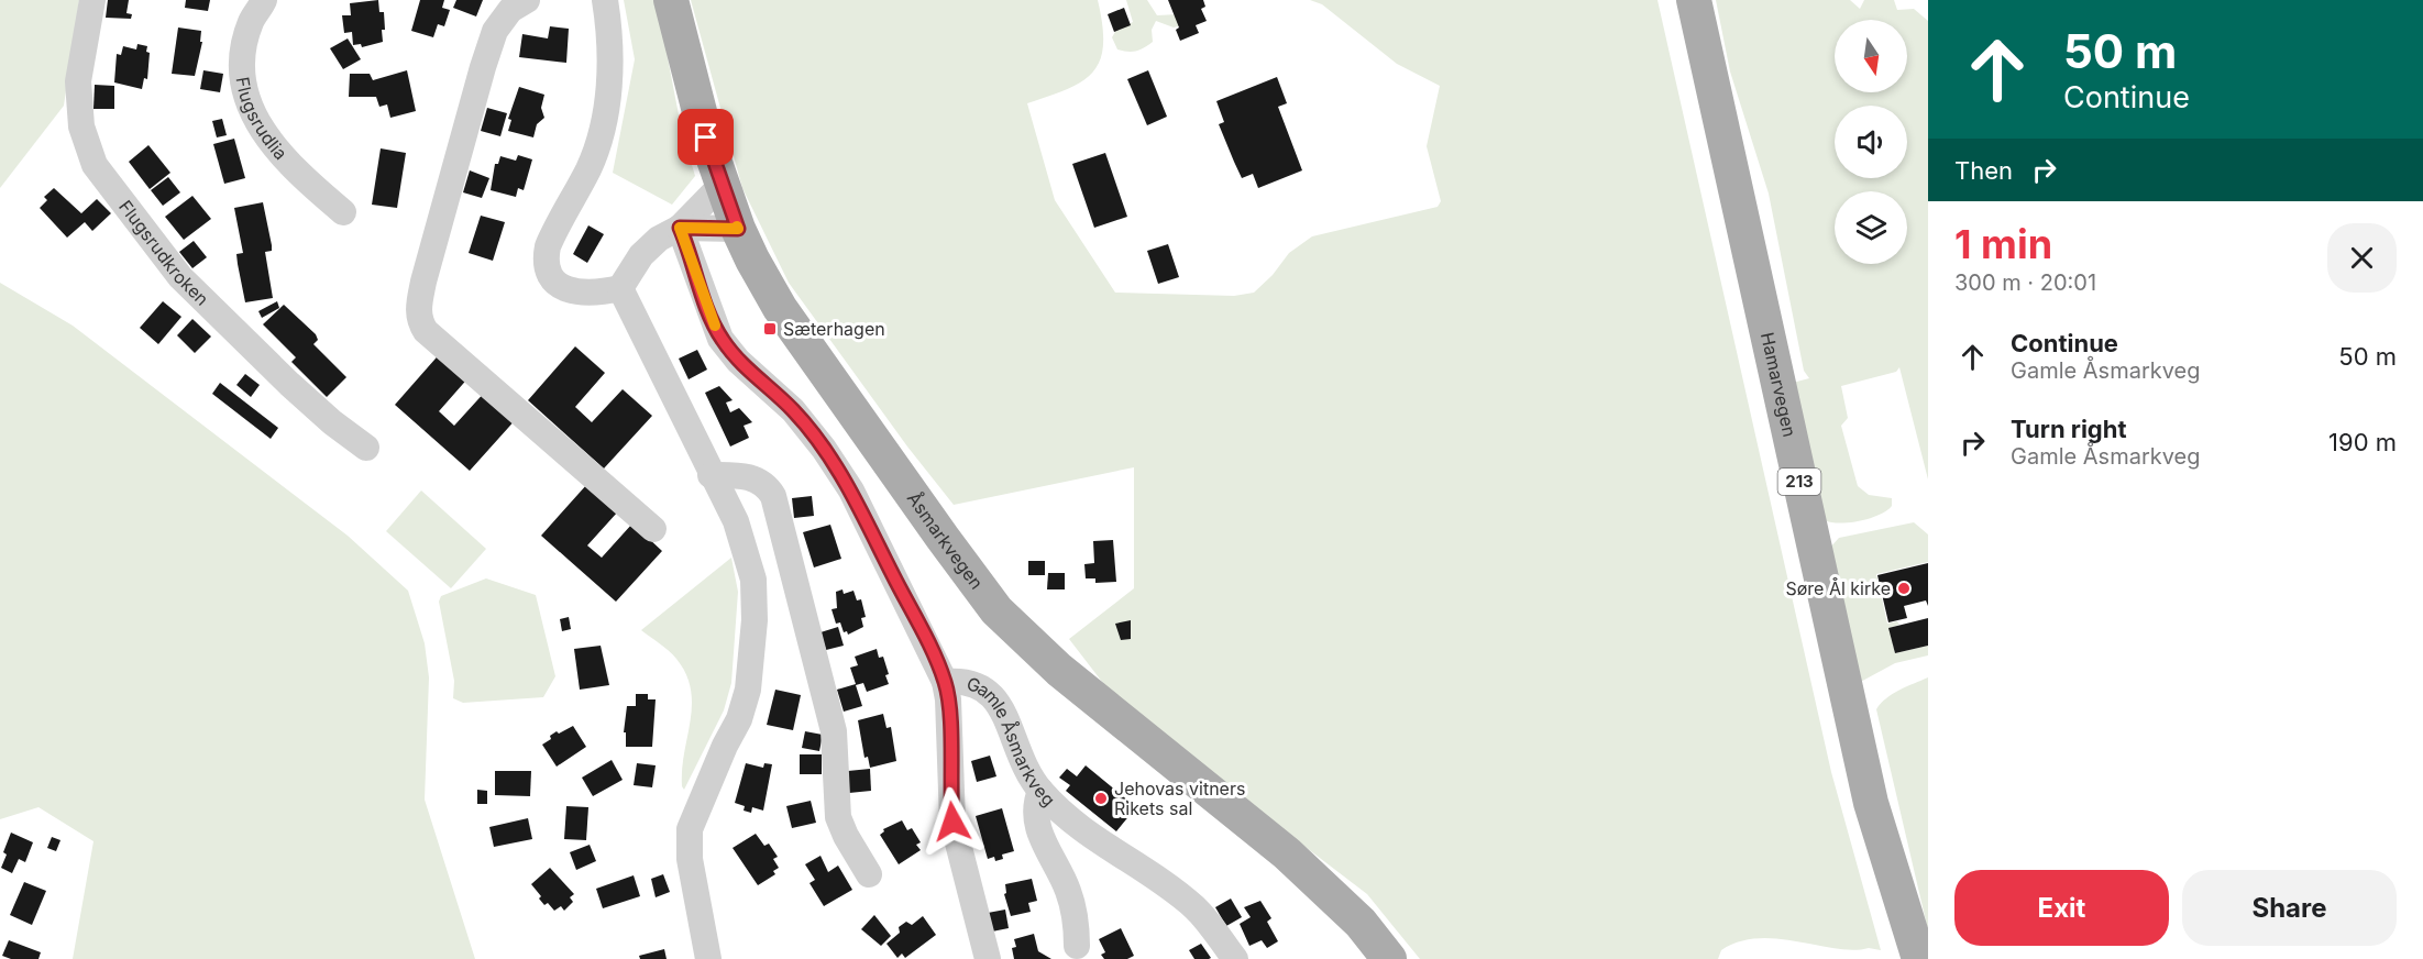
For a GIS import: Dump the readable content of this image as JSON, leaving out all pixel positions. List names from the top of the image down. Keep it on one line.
{"streets":{"main road":["Hamarvegen","213","Åsmarkvegen"],"street":["Flugsrudlia","Flugsrudkroken","Gamle Åsmarkveg"]},"places":{"transit":["Sæterhagen"],"other":["Søre Ål kirke","Jehovas vitners Rikets sal"]},"north":"bottom","page":{"turn":["50 m","Continue"],"then":"Then","heading":["1 min","300 m · 20:01"],"list":[{"name":"Continue","note":"Gamle Åsmarkveg","value":"50 m"},{"name":"Turn right","note":"Gamle Åsmarkveg","value":"190 m"}],"buttons":["Exit","Share"]}}
